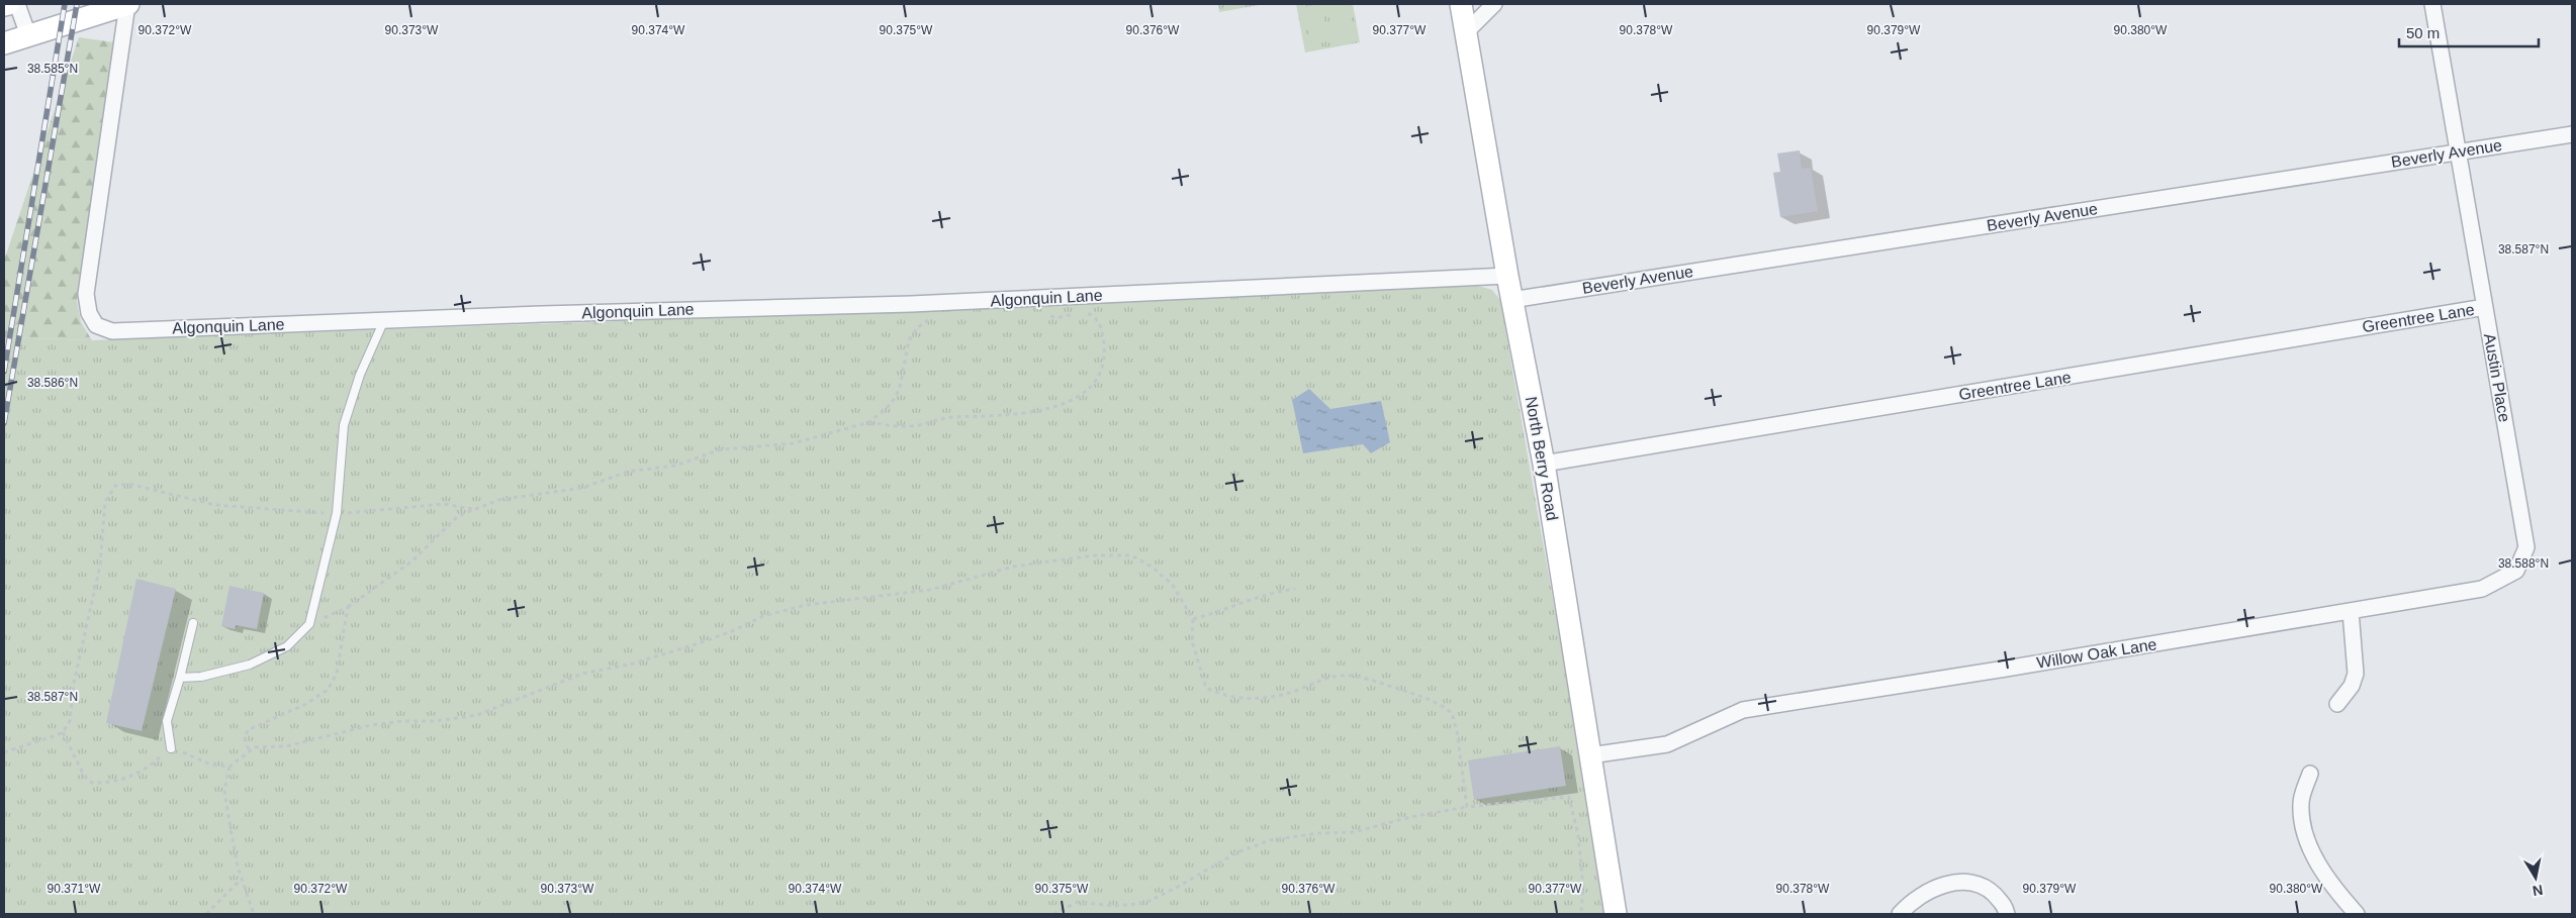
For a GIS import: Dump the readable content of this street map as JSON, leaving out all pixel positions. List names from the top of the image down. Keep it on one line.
{"streets":{"main road":["North Berry Road"],"street":["Beverly Avenue","Algonquin Lane","Greentree Lane","Austin Place","Willow Oak Lane"]},"crossings":[["Beverly Avenue","Austin Place"],["Beverly Avenue","North Berry Road"],["Algonquin Lane","North Berry Road"],["Greentree Lane","Austin Place"],["Greentree Lane","North Berry Road"],["Austin Place","Willow Oak Lane"],["North Berry Road","Willow Oak Lane"]],"scale_bar":"50 m","north":"bottom","coordinates":["90.372°W","90.373°W","90.374°W","90.375°W","90.376°W","90.377°W","90.378°W","90.379°W","90.380°W","38.585°N","38.587°N","38.586°N","38.588°N","90.371°W"]}
